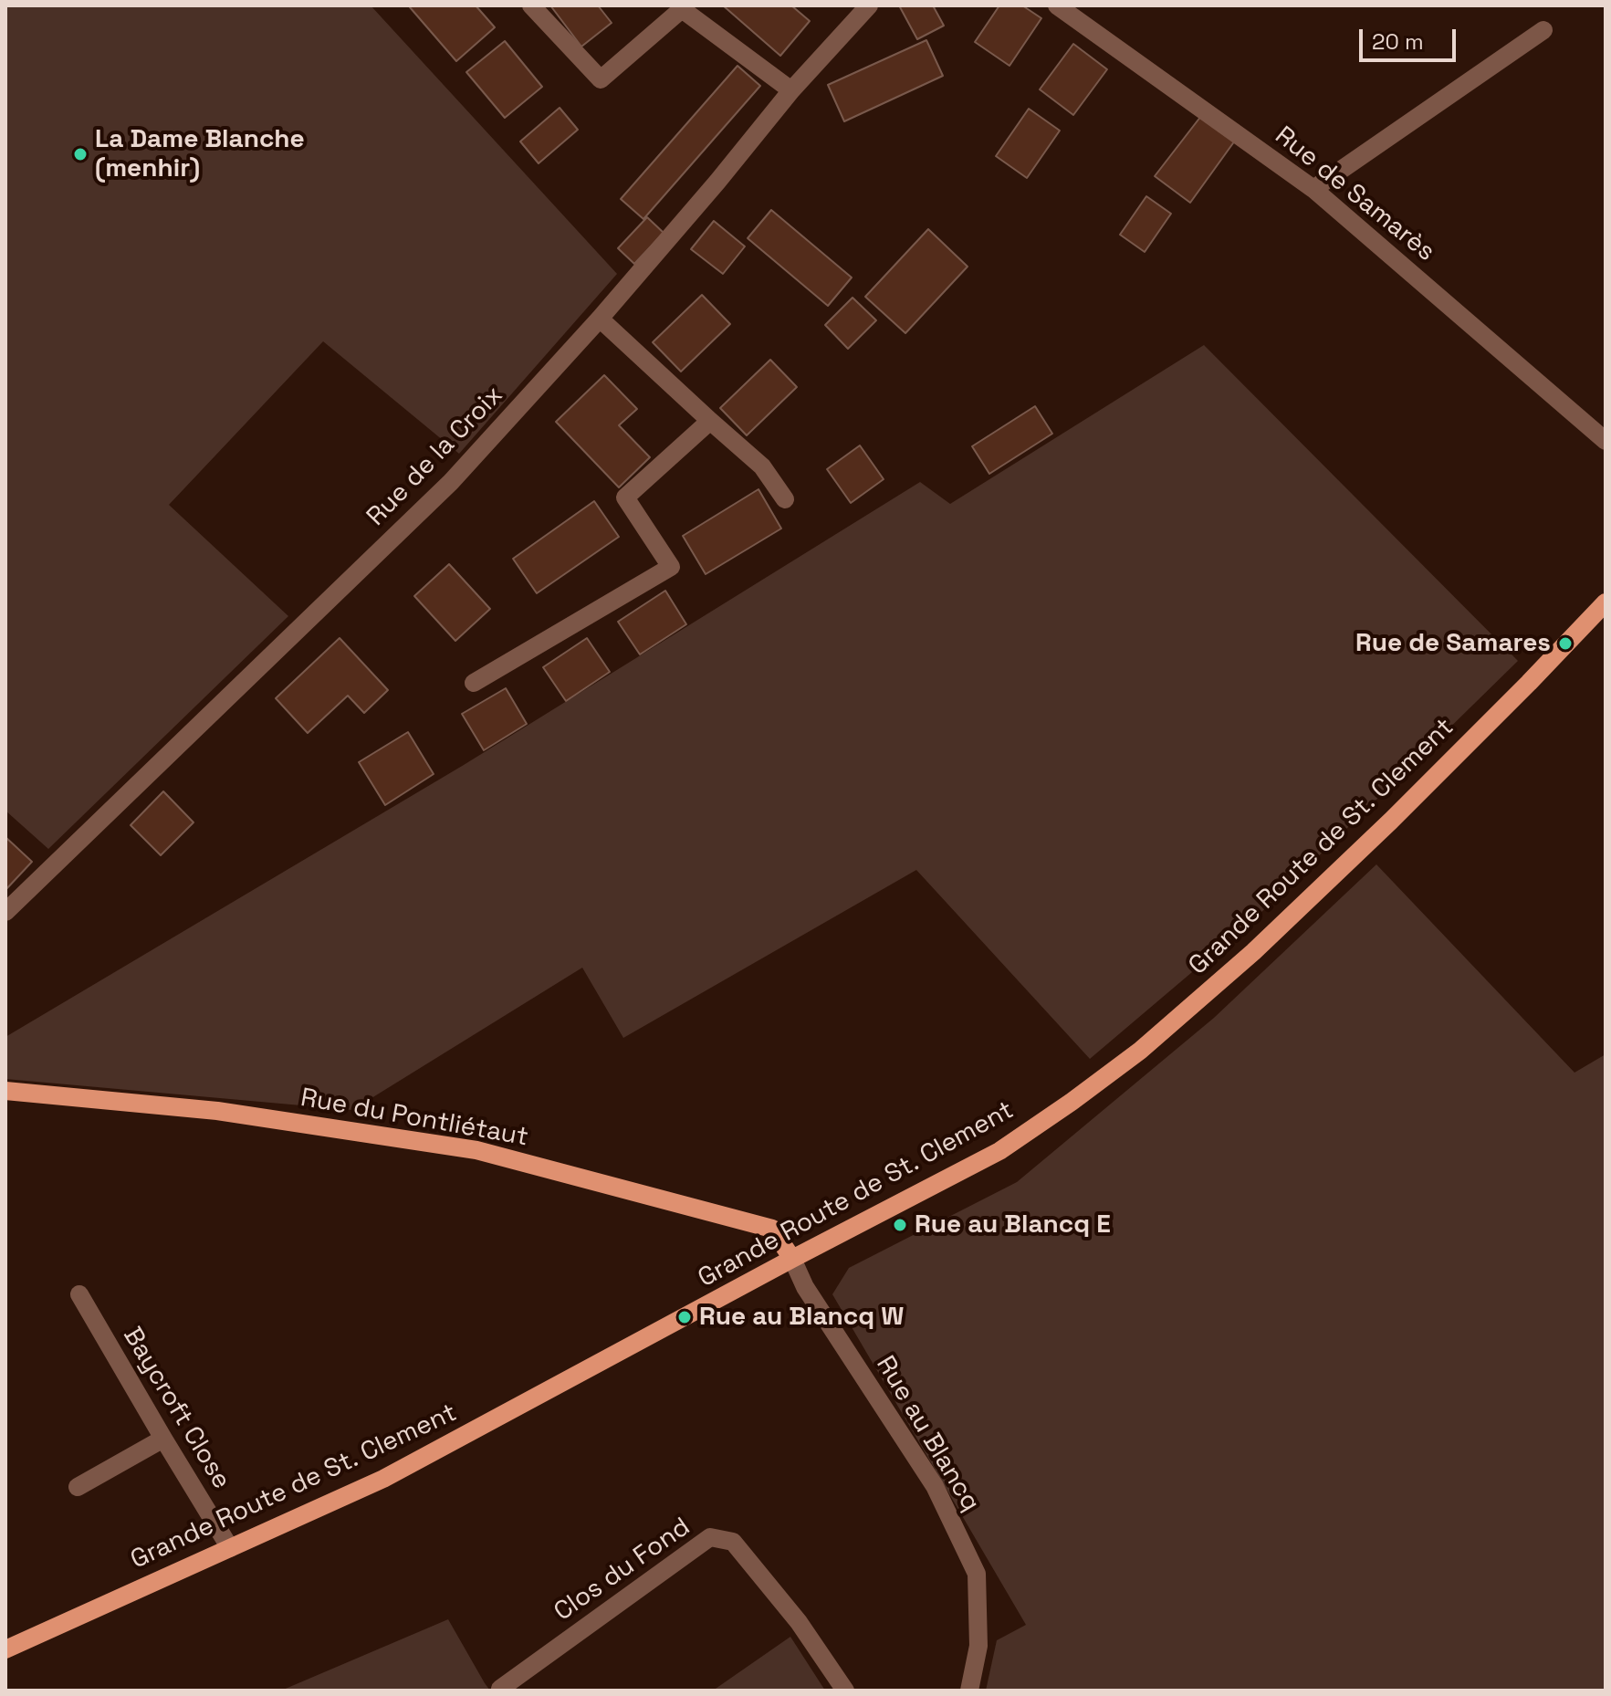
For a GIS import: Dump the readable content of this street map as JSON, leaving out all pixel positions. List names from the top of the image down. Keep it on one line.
{"streets":{"main road":["Grande Route de St. Clement","Rue du Pontliétaut"],"street":["Rue de Samarès","Rue de la Croix","Baycroft Close","Rue au Blancq","Clos du Fond"]},"crossings":[["Grande Route de St. Clement","Rue du Pontliétaut"],["Grande Route de St. Clement","Baycroft Close"],["Grande Route de St. Clement","Rue au Blancq"],["Rue du Pontliétaut","Rue au Blancq"]],"places":["La Dame Blanche (menhir)","Rue de Samares","Rue au Blancq E","Rue au Blancq W"],"scale_bar":"20 m"}
